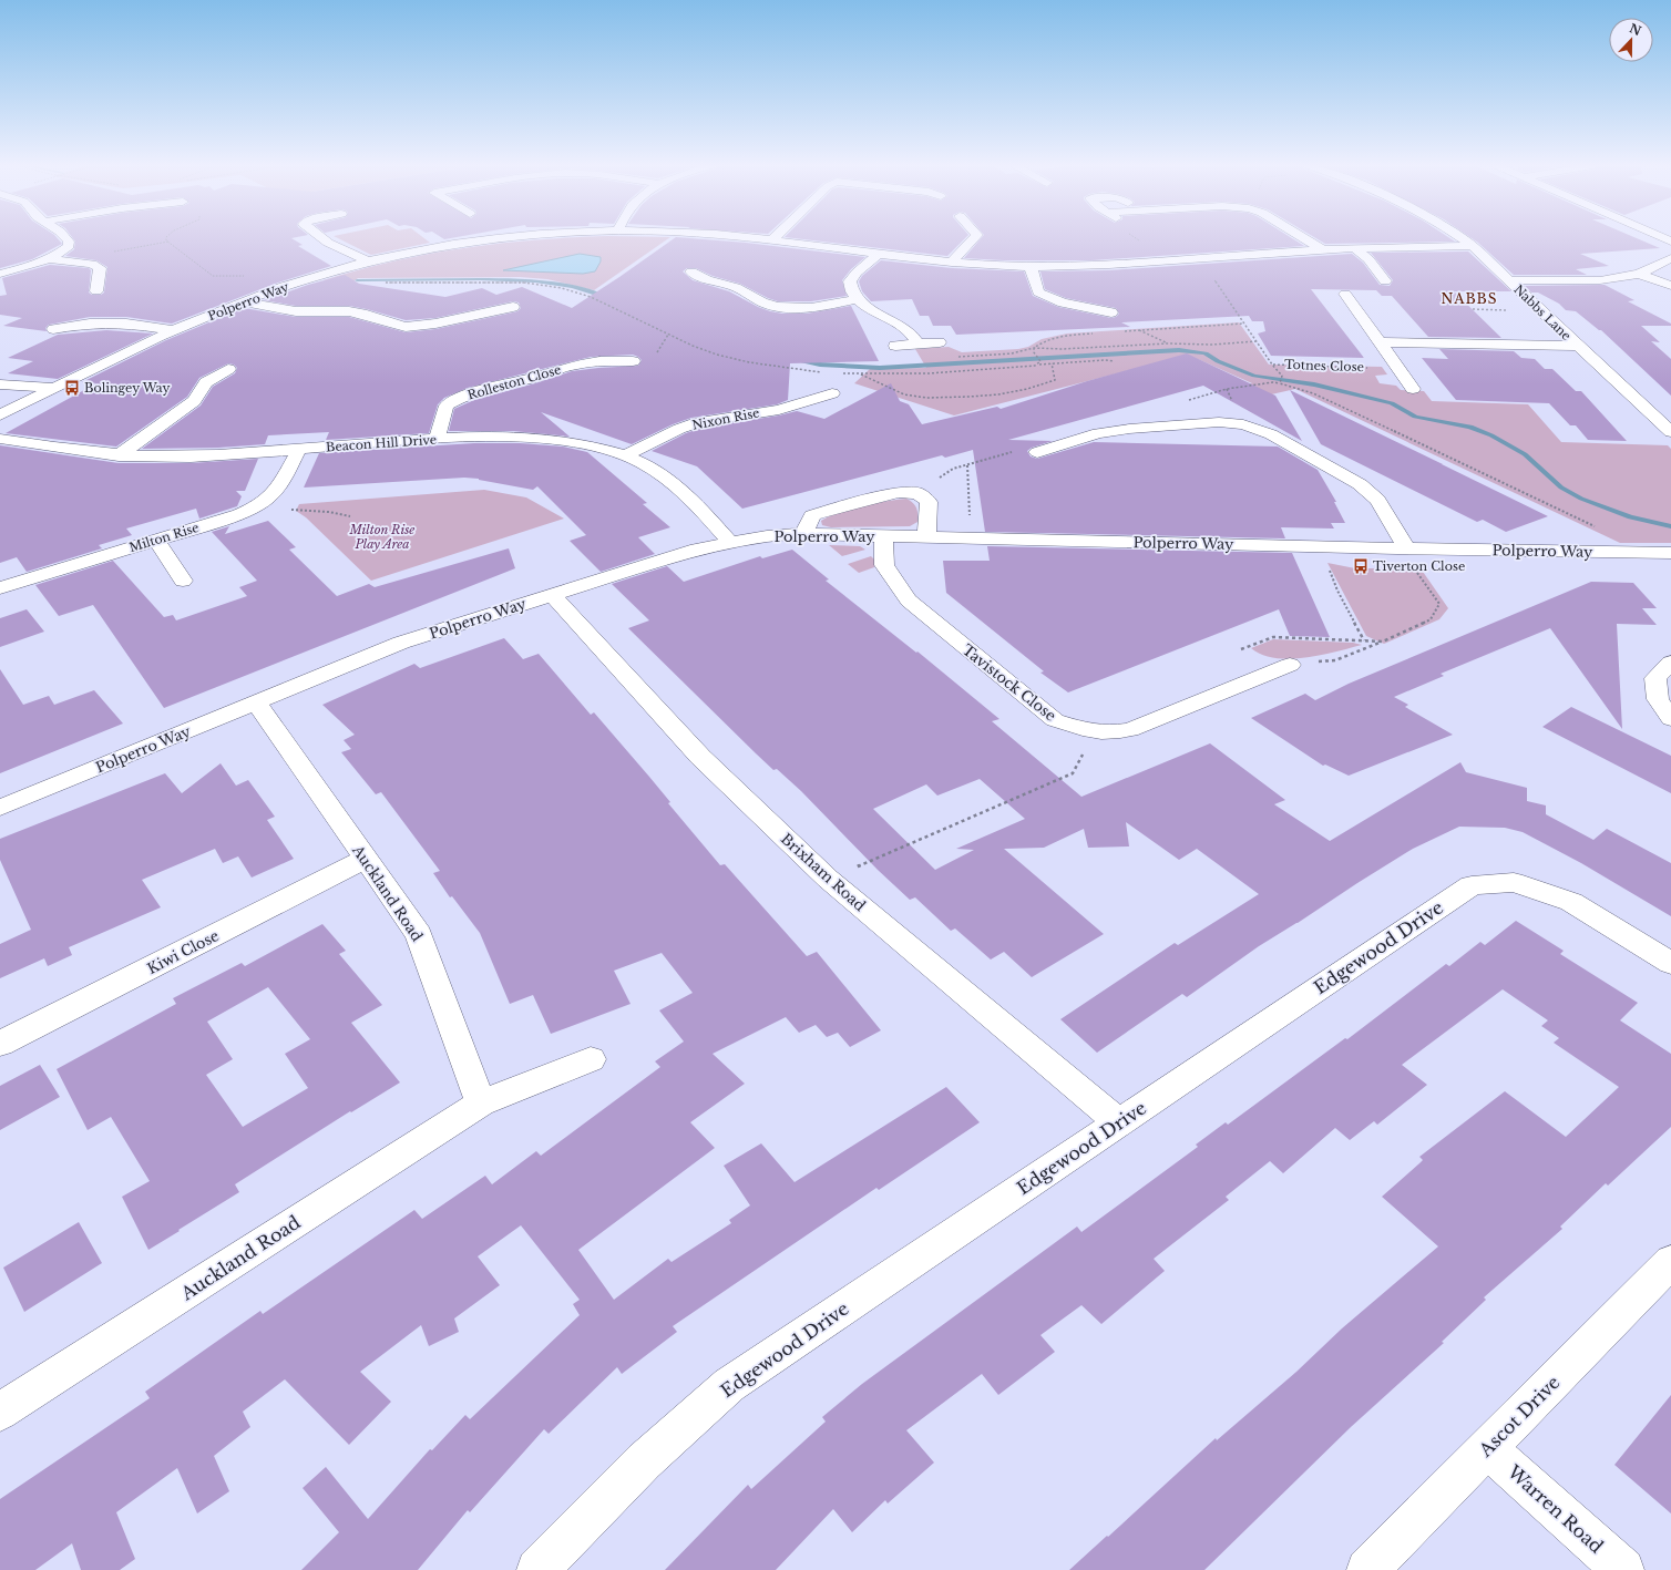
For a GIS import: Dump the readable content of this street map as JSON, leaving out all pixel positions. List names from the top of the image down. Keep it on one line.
{"streets":{"street":["Polperro Way","Nabbs Lane","Rolleston Close","Nixon Rise","Beacon Hill Drive","Milton Rise","Tavistock Close","Brixham Road","Auckland Road","Edgewood Drive","Kiwi Close","Ascot Drive","Warren Road"],"path":["Totnes Close"]},"crossings":[["Polperro Way","Nabbs Lane"],["Polperro Way","Totnes Close"],["Polperro Way","Beacon Hill Drive"],["Polperro Way","Tavistock Close"],["Polperro Way","Brixham Road"],["Polperro Way","Auckland Road"],["Rolleston Close","Beacon Hill Drive"],["Nixon Rise","Beacon Hill Drive"],["Beacon Hill Drive","Milton Rise"],["Brixham Road","Edgewood Drive"],["Auckland Road","Kiwi Close"],["Ascot Drive","Warren Road"]],"districts":["NABBS"],"parks":["Milton Rise Play Area"],"places":{"bus stop":["Bolingey Way","Tiverton Close"]},"north":"top"}
